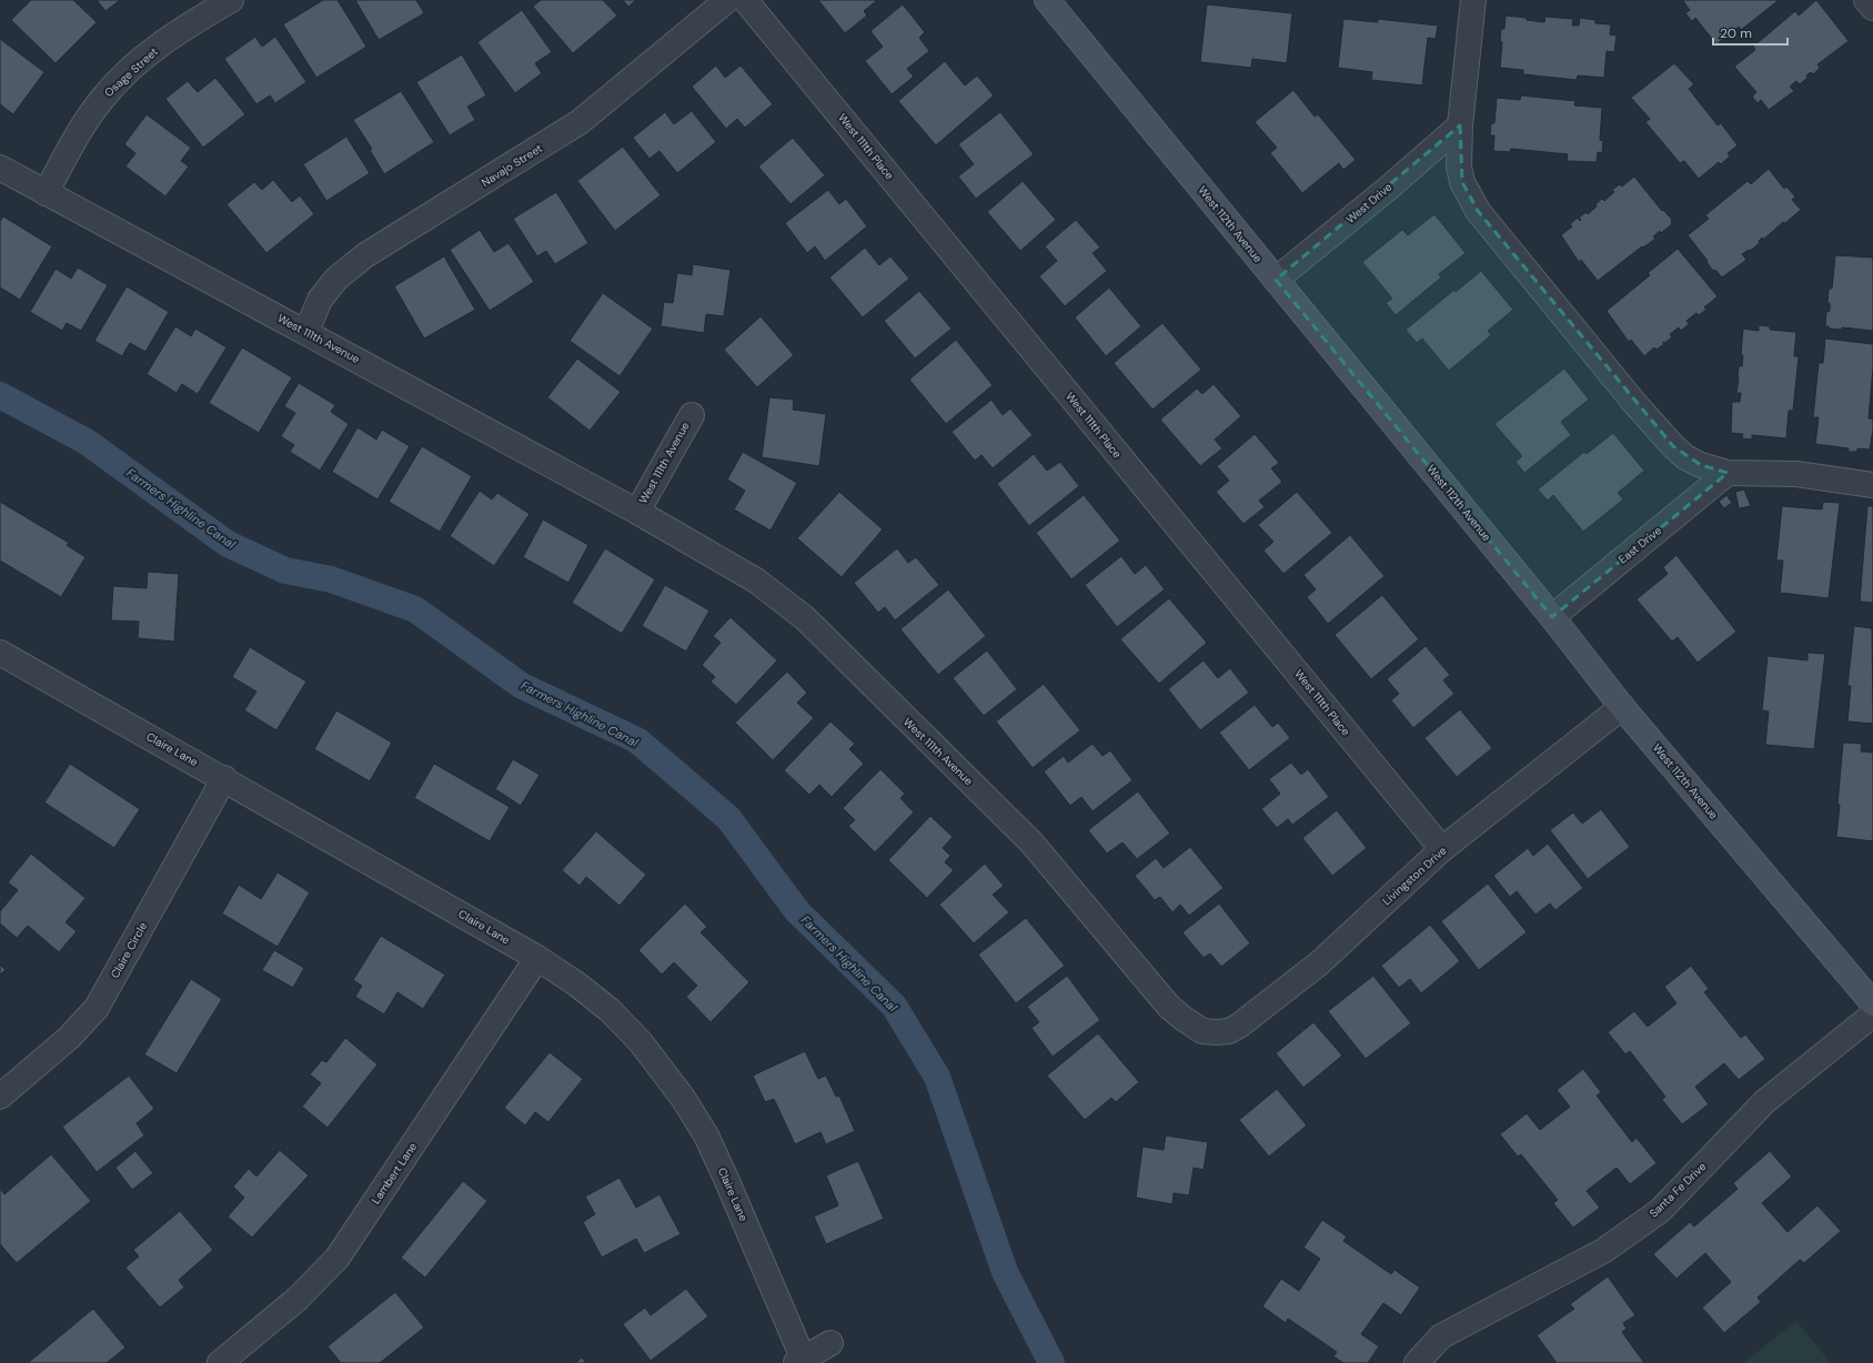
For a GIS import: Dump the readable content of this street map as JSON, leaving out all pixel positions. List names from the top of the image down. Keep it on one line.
{"streets":{"main road":["West 112th Avenue"],"street":["Osage Street","West 111th Place","Navajo Street","West Drive","West 111th Avenue","East Drive","Claire Lane","Livingston Drive","Claire Circle","Lambert Lane","Santa Fe Drive"]},"crossings":[["Osage Street","West 111th Avenue"],["West 111th Place","Livingston Drive"],["Navajo Street","West 111th Avenue"],["West Drive","West 112th Avenue"],["West 112th Avenue","East Drive"],["West 112th Avenue","Livingston Drive"],["West 111th Avenue","Livingston Drive"],["Claire Lane","Claire Circle"],["Claire Lane","Lambert Lane"]],"water":["Farmers Highline Canal"],"scale_bar":"20 m"}
